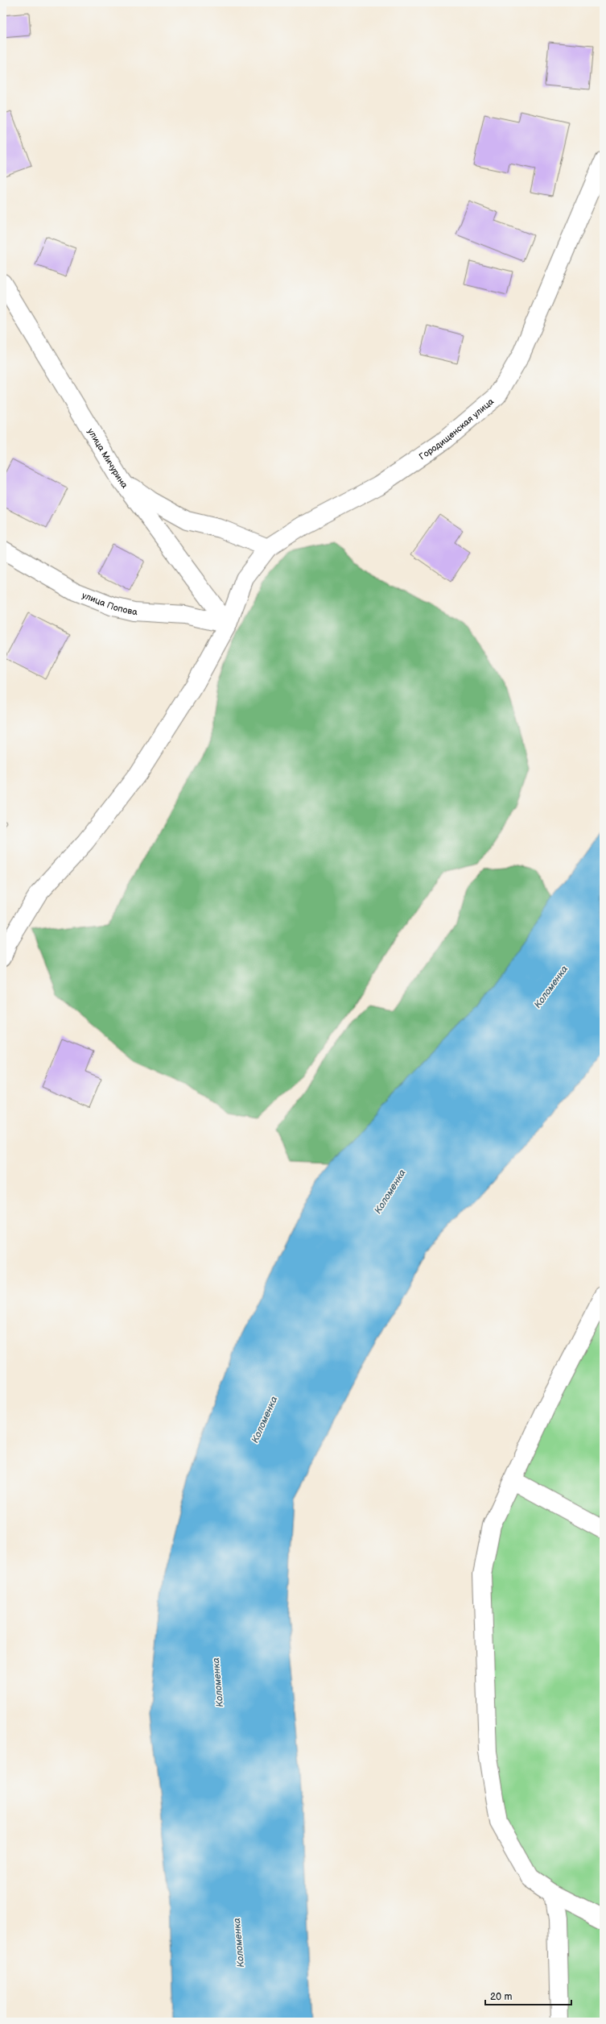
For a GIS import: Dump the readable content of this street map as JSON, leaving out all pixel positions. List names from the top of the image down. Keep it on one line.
{"streets":{"street":["Городищенская улица","улица Мичурина","улица Попова"]},"crossings":[["Городищенская улица","улица Мичурина"],["Городищенская улица","улица Попова"],["улица Мичурина","улица Попова"]],"water":["Коломенка"],"scale_bar":"20 m"}
